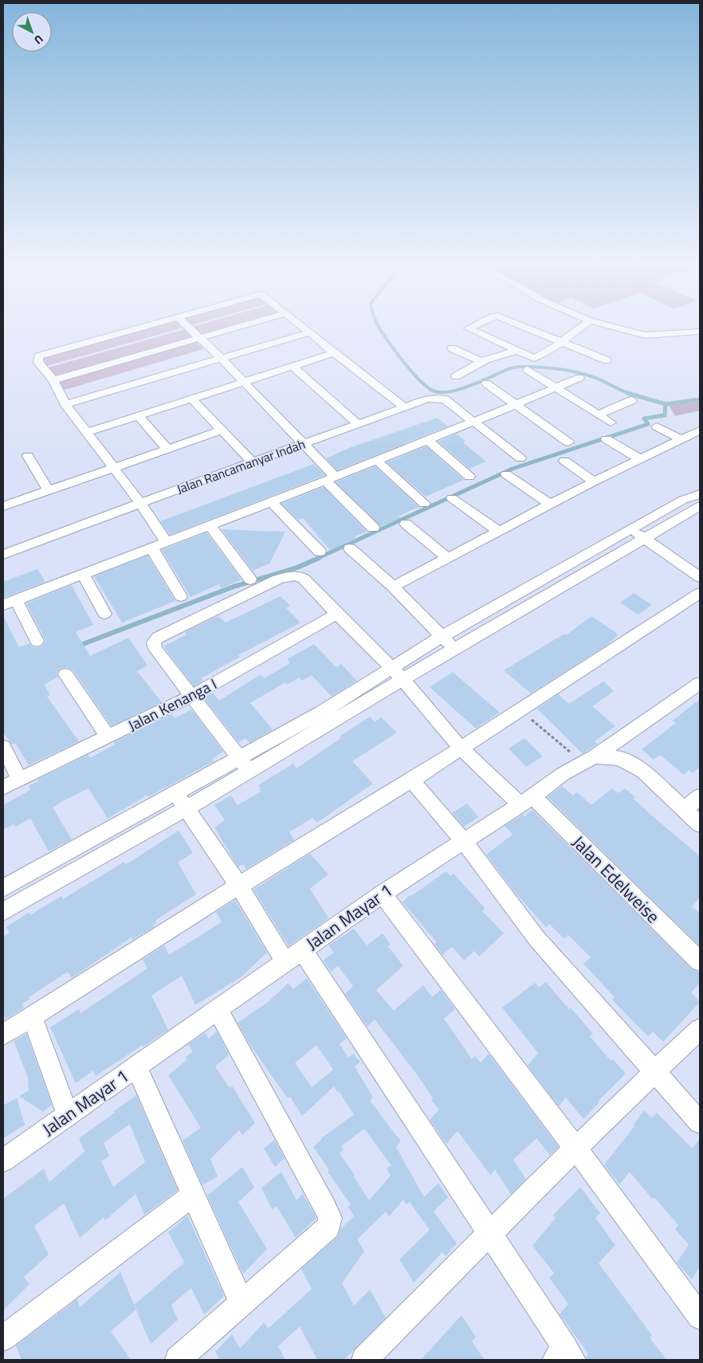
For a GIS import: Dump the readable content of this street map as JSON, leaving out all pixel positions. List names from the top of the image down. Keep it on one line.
{"streets":{"street":["Jalan Rancamanyar Indah","Jalan Kenanga I","Jalan Edelweise","Jalan Mayar 1"]},"crossings":[["Jalan Kenanga I","Jalan Edelweise"],["Jalan Edelweise","Jalan Mayar 1"]],"north":"bottom right"}
